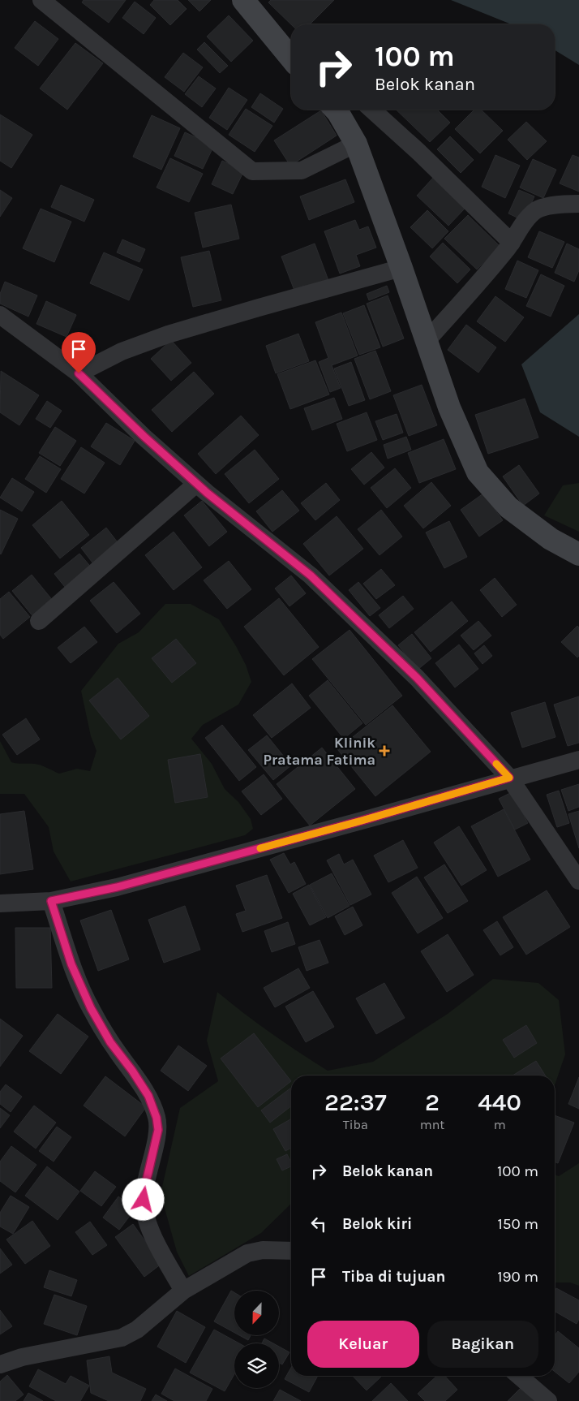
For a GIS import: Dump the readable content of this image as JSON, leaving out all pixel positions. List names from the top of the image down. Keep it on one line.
{"places":{"health":["Klinik Pratama Fatima"]},"north":"bottom","page":{"turn":["100 m","Belok kanan"],"eta":["22:37","Tiba","2","mnt","440","m"],"list":[{"name":"Belok kanan","value":"100 m"},{"name":"Belok kiri","value":"150 m"},{"name":"Tiba di tujuan","value":"190 m"}],"buttons":["Keluar","Bagikan"]}}
